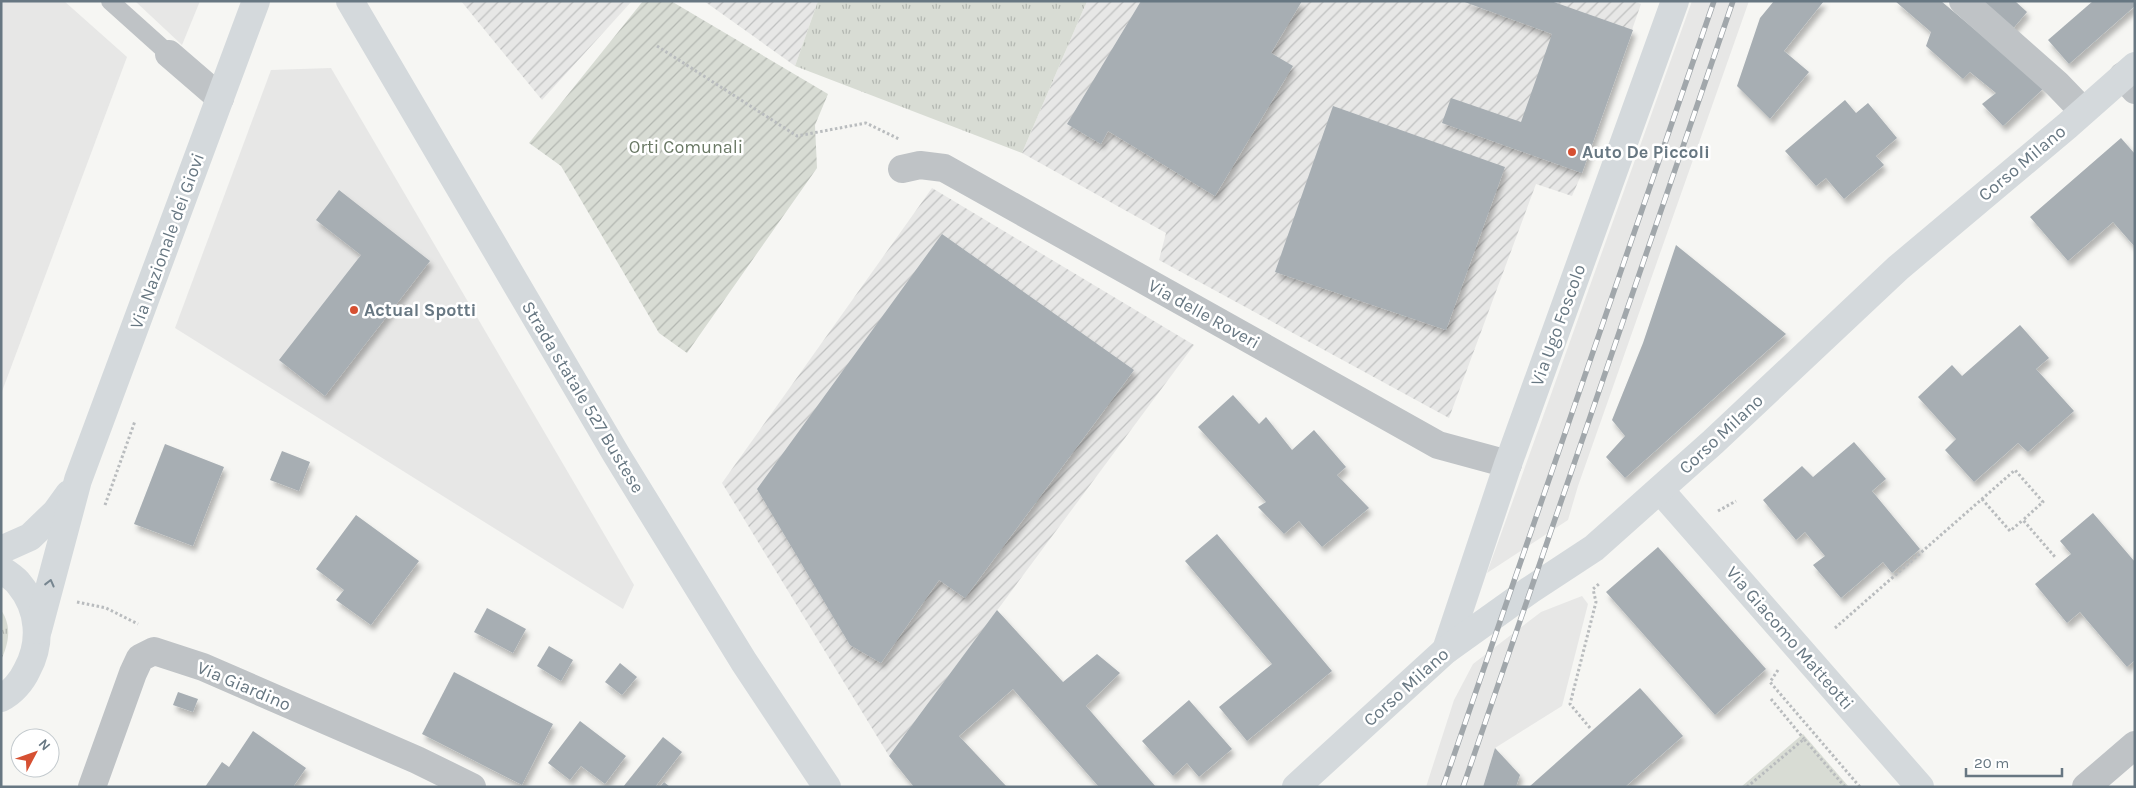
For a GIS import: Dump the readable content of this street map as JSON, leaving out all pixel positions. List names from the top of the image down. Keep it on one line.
{"streets":{"street":["Corso Milano","Via Nazionale dei Giovi","Via delle Roveri","Via Ugo Foscolo","Strada statale 527 Bustese","Via Giacomo Matteotti","Via Giardino"]},"crossings":[["Corso Milano","Via Ugo Foscolo"],["Corso Milano","Via Giacomo Matteotti"],["Via delle Roveri","Via Ugo Foscolo"]],"parks":["Orti Comunali"],"places":["Auto De Piccoli","Actual Spotti"],"scale_bar":"20 m","north":"top right"}
